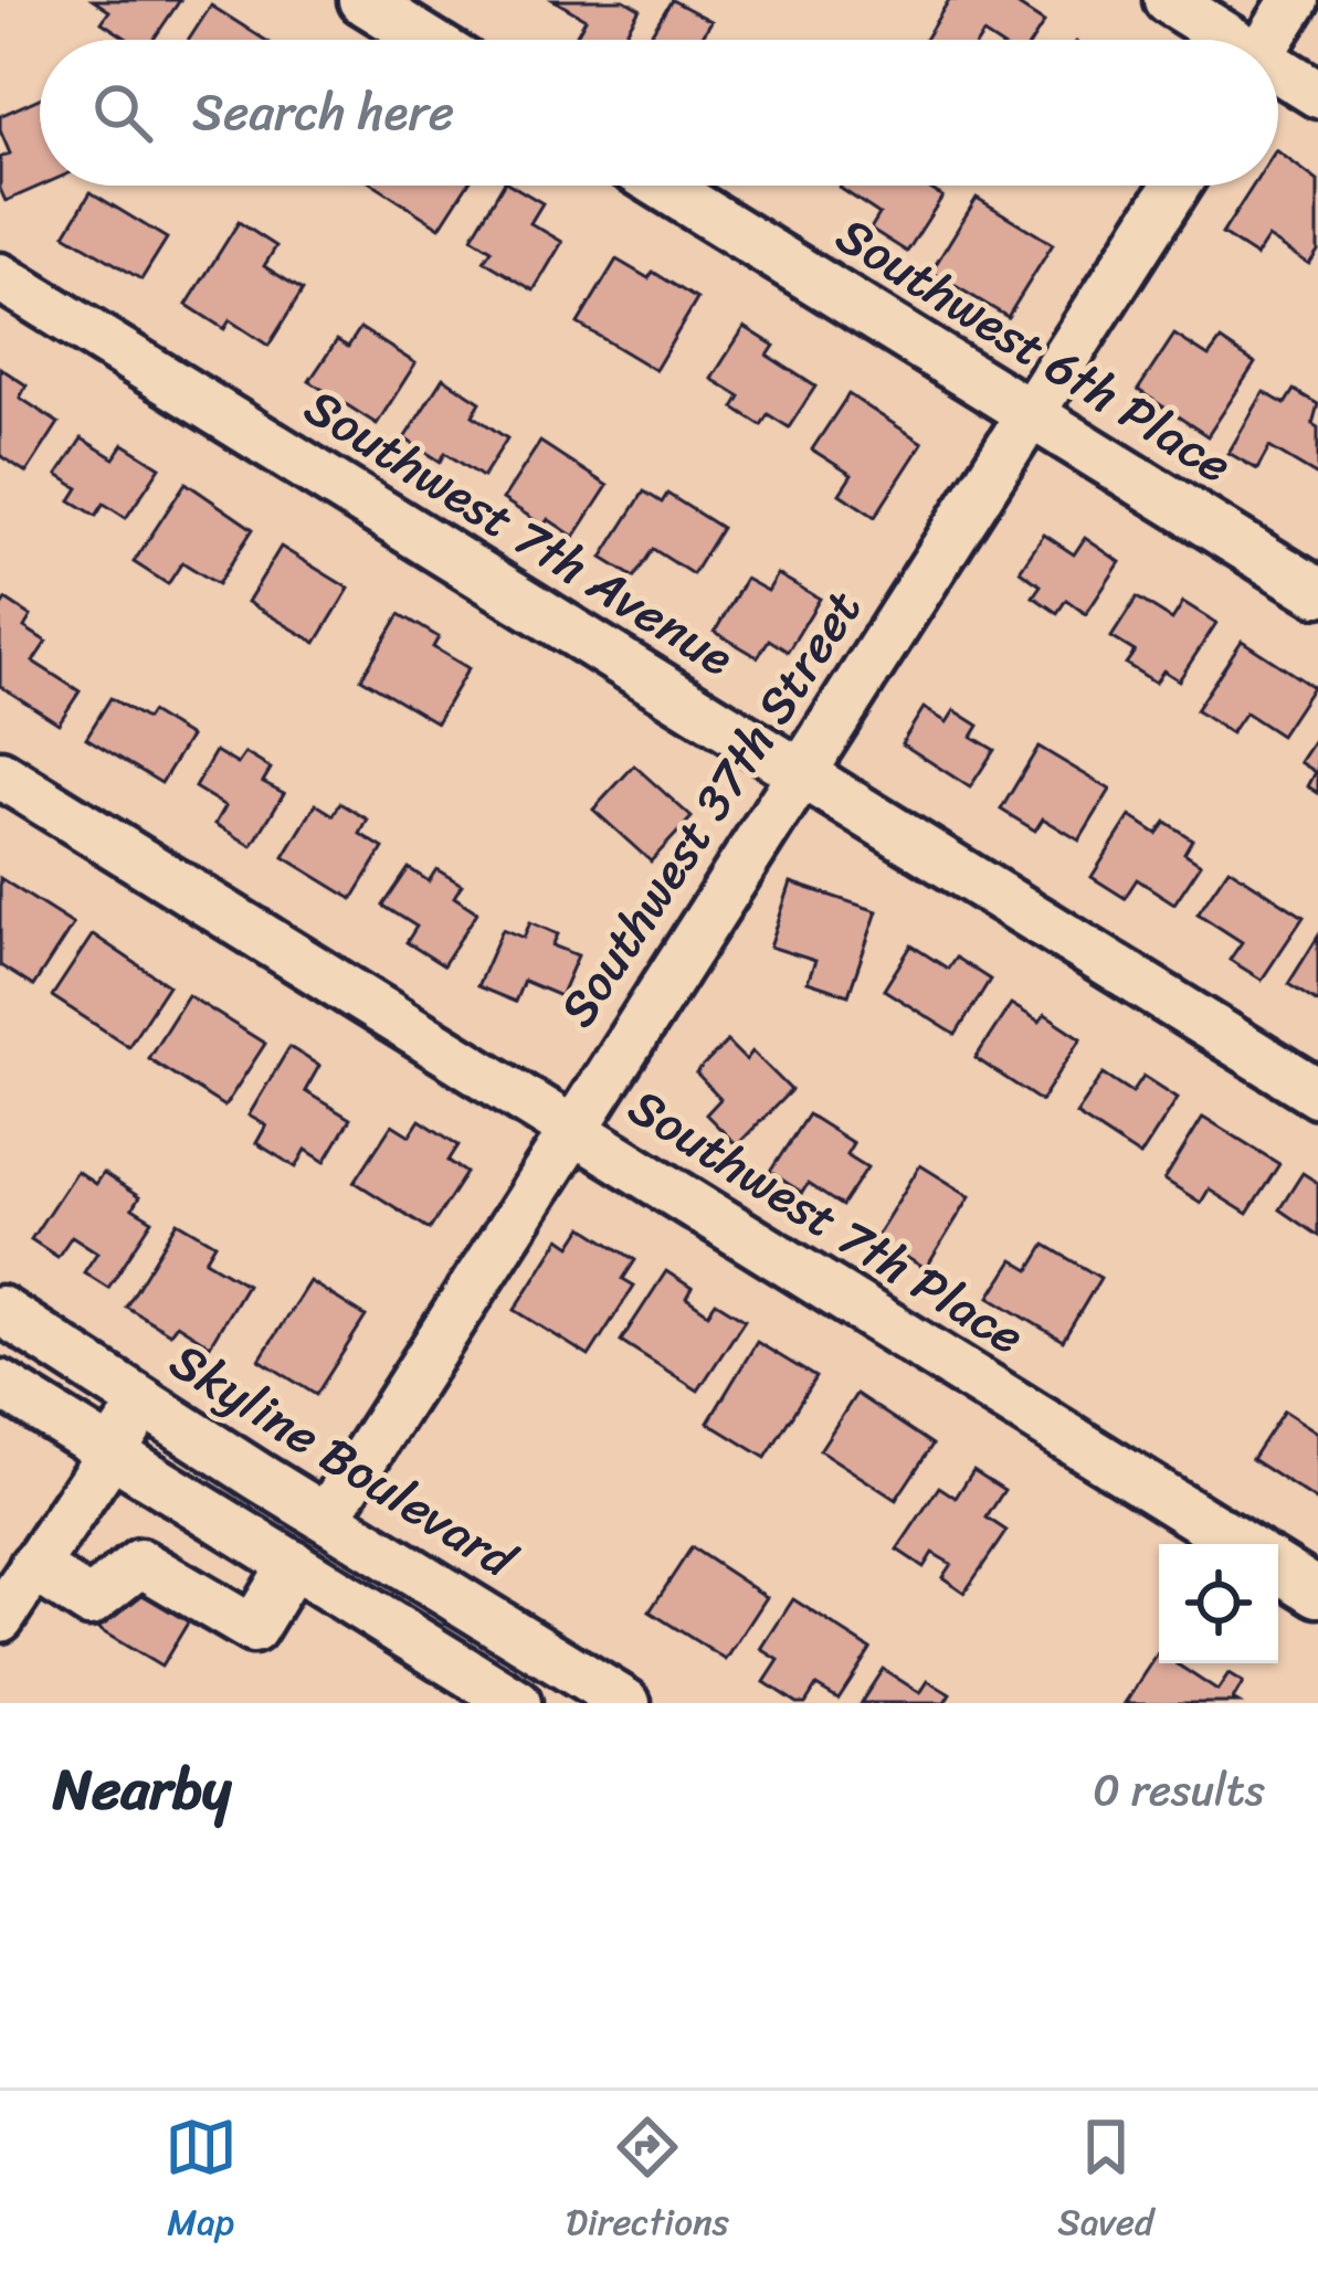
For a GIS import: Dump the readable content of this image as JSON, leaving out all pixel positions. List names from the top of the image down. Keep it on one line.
{"streets":{"street":["Southwest 6th Place","Southwest 7th Avenue","Southwest 37th Street","Southwest 7th Place","Skyline Boulevard"]},"crossings":[["Southwest 6th Place","Southwest 37th Street"],["Southwest 7th Avenue","Southwest 37th Street"],["Southwest 37th Street","Southwest 7th Place"],["Southwest 37th Street","Skyline Boulevard"]],"page":{"search":"Search here","heading":["Nearby","0 results"],"nav":["Map","Directions","Saved"]}}
